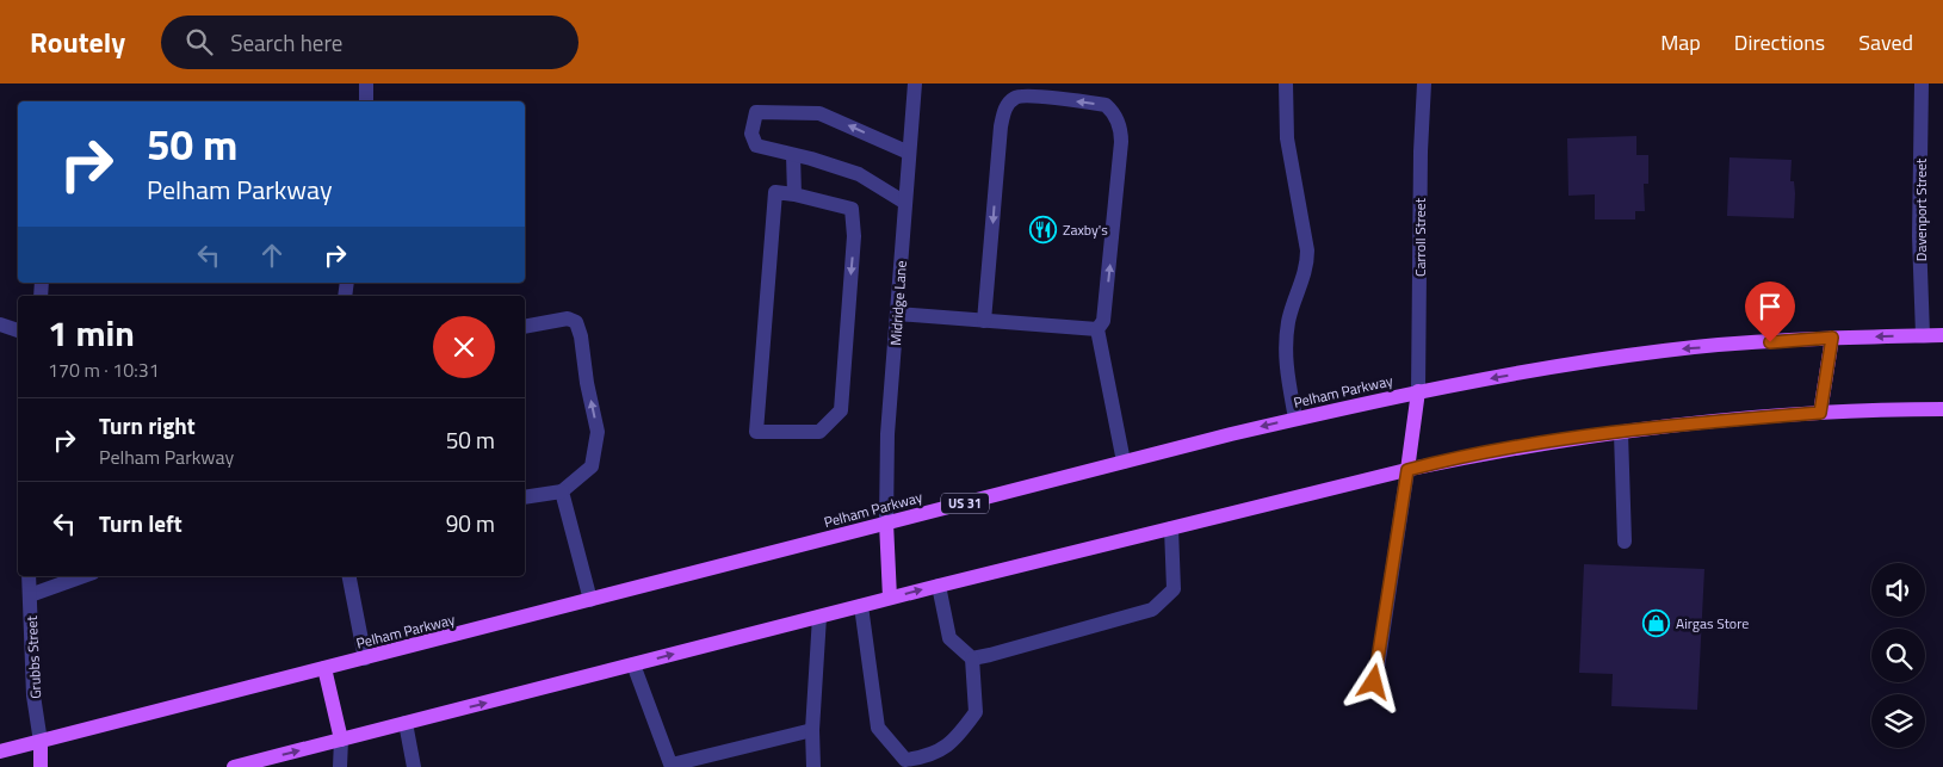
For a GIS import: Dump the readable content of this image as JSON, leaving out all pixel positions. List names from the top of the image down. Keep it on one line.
{"streets":{"main road":["Pelham Parkway","US 31"],"street":["Davenport Street","Carroll Street","Midridge Lane","Grubbs Street"]},"crossings":[["Davenport Street","Pelham Parkway"],["Carroll Street","Pelham Parkway"],["Midridge Lane","Pelham Parkway"],["Pelham Parkway","Grubbs Street"]],"places":{"restaurant":["Zaxby's"],"shop":["Airgas Store"]},"page":{"header":"Routely","search":"Search here","nav":["Map","Directions","Saved"],"turn":["50 m","Pelham Parkway"],"heading":["1 min","170 m · 10:31"],"list":[{"name":"Turn right","note":"Pelham Parkway","value":"50 m"},{"name":"Turn left","value":"90 m"}]}}
